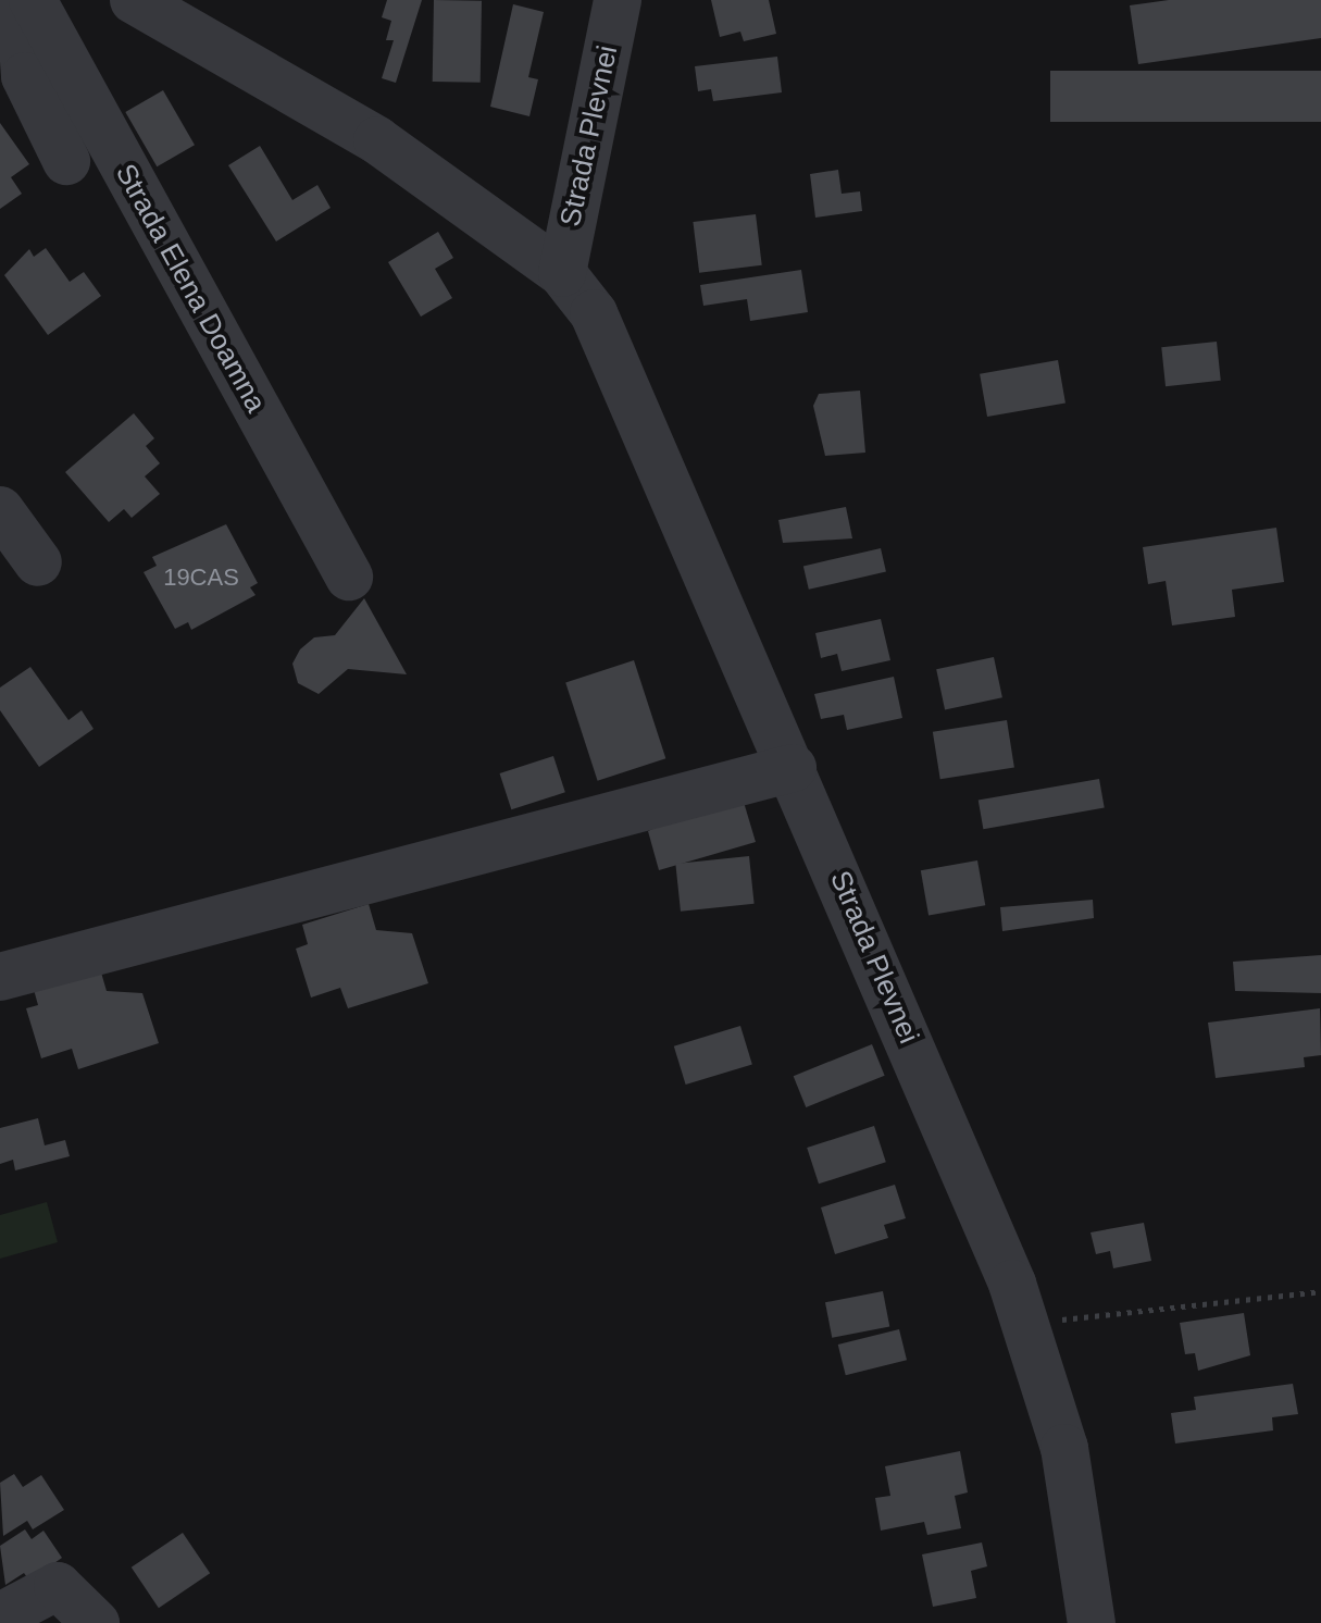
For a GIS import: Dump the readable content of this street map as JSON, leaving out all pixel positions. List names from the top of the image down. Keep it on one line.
{"streets":{"street":["Strada Plevnei","Strada Elena Doamna"]},"house_numbers":["19CAS"]}
